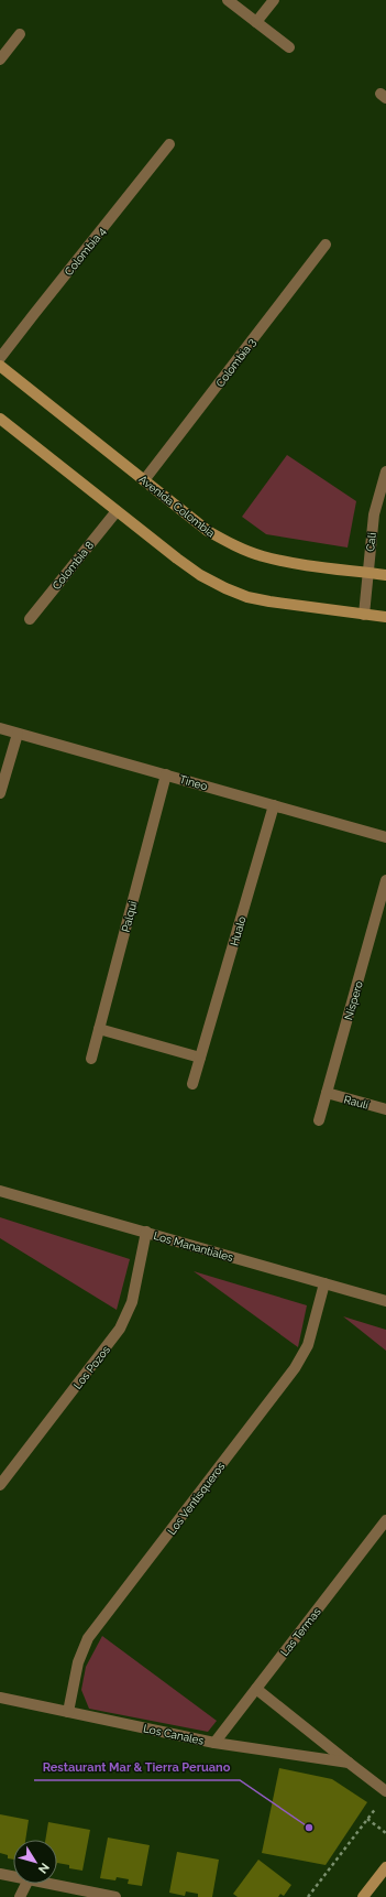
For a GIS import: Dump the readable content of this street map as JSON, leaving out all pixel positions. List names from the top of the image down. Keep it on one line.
{"streets":{"main road":["Avenida Colombia"],"street":["Colombia 4","Colombia 3","Cali","Colombia 8","Tineo","Palqui","Hualo","Níspero","Raulí","Los Manantiales","Los Pozos","Los Ventisqueros","Las Termas","Los Canales"]},"crossings":[["Colombia 3","Avenida Colombia"],["Avenida Colombia","Cali"],["Tineo","Palqui"],["Tineo","Hualo"],["Níspero","Raulí"],["Los Manantiales","Los Pozos"],["Los Manantiales","Los Ventisqueros"],["Los Ventisqueros","Los Canales"],["Las Termas","Los Canales"]],"places":["Restaurant Mar & Tierra Peruano"],"north":"bottom right"}
